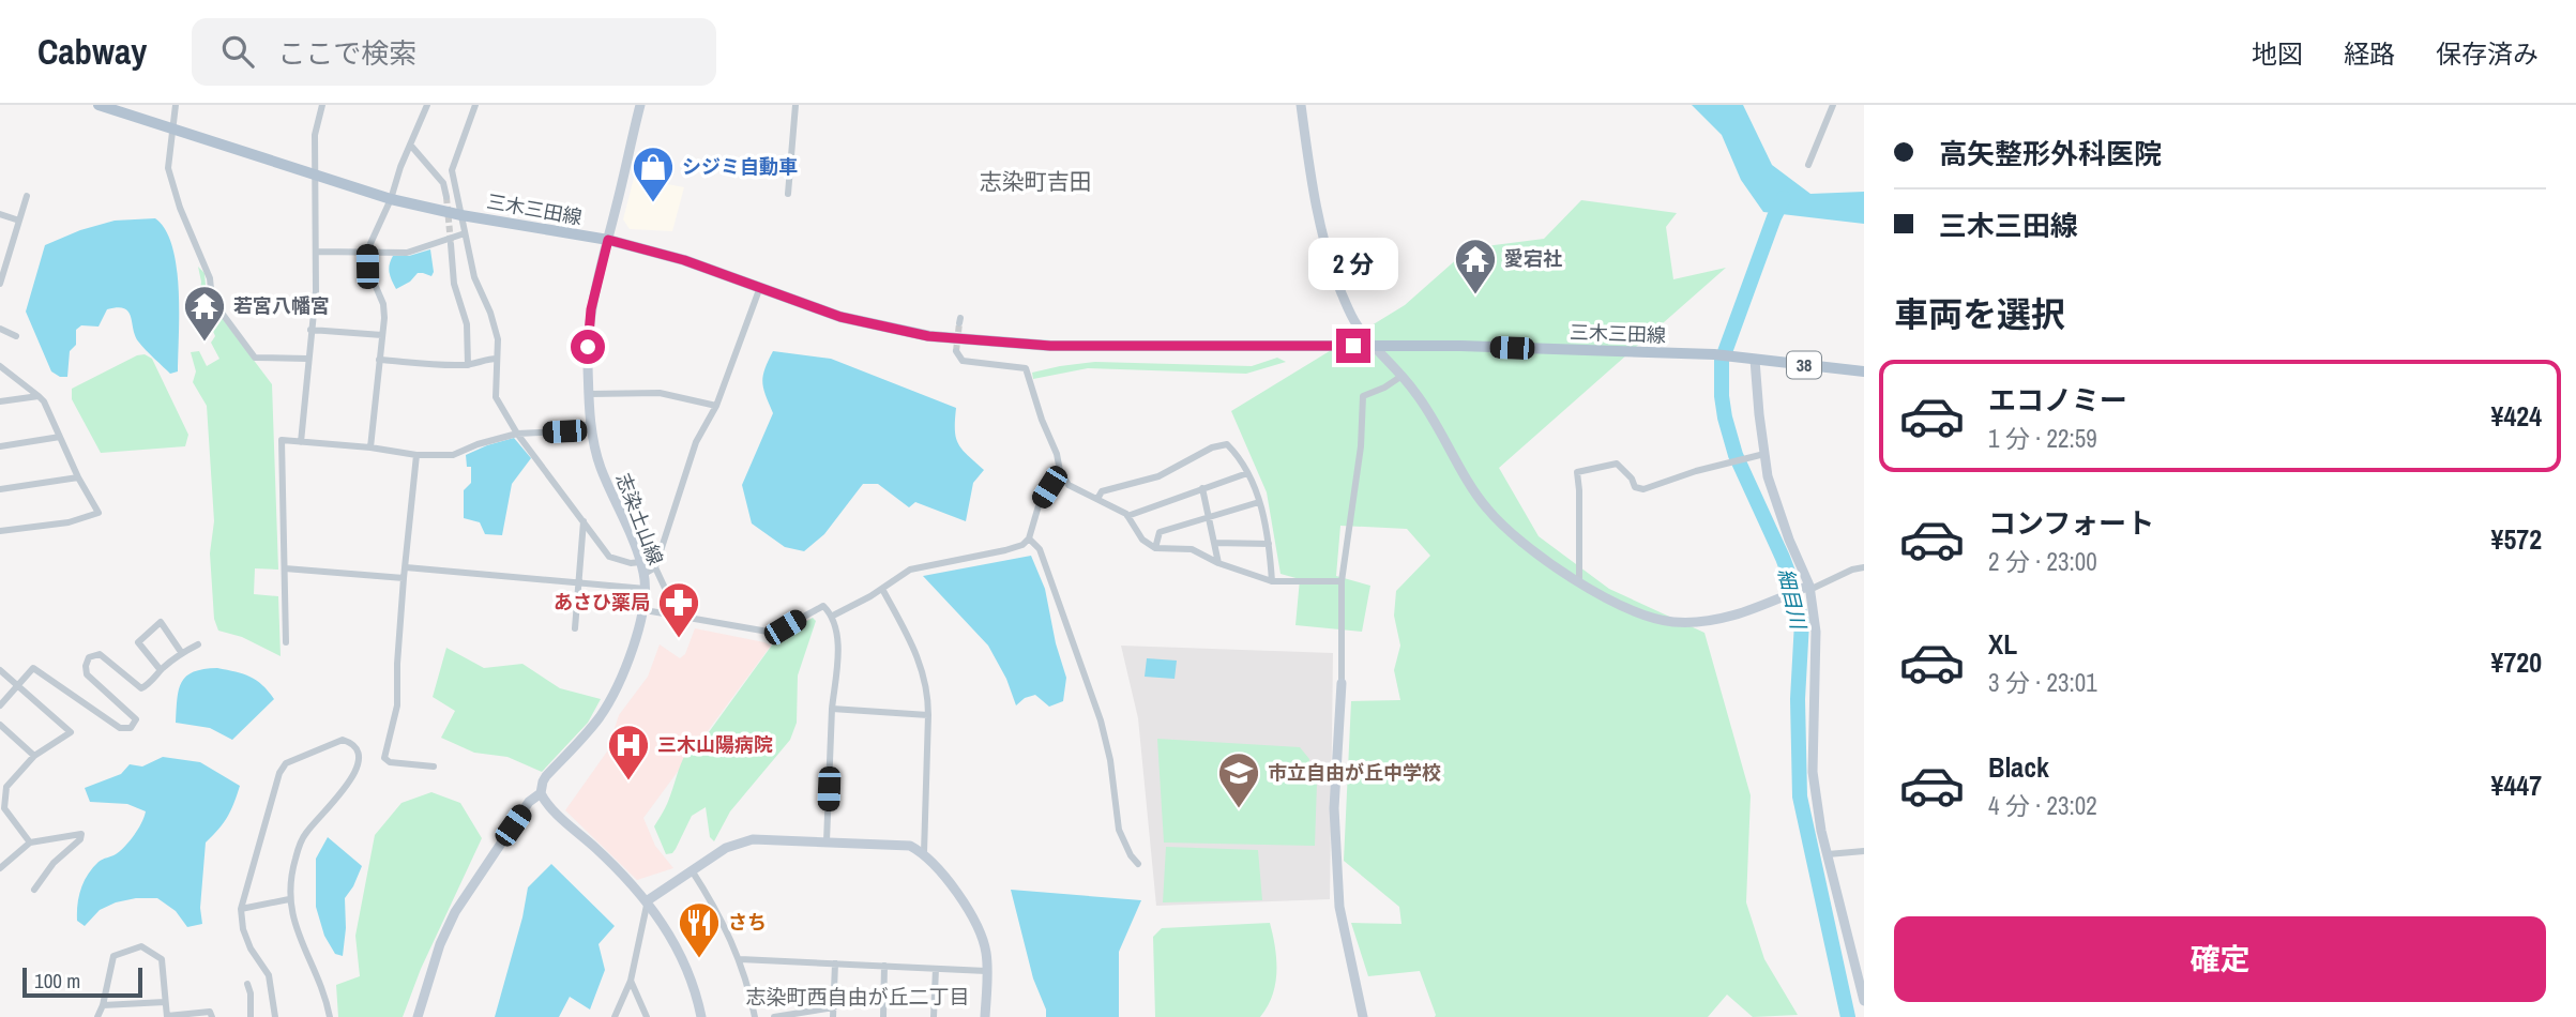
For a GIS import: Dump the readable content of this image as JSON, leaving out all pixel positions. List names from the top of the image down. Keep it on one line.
{"streets":{"main road":["三木三田線","38"],"street":["志染土山線"]},"crossings":[["三木三田線","志染土山線"]],"districts":["志染町吉田","志染町西自由が丘二丁目"],"water":["細目川"],"places":{"shop":["シジミ自動車"],"temple":["愛宕社","若宮八幡宮"],"pharmacy":["あさひ薬局"],"hospital":["三木山陽病院"],"school or university":["市立自由が丘中学校"],"restaurant":["さち"]},"scale_bar":"100 m","page":{"header":"Cabway","search":"ここで検索","nav":["地図","経路","保存済み"],"banner":["高矢整形外科医院","三木三田線"],"bubble":"2 分","heading":"車両を選択","list":[{"name":"エコノミー","note":"1 分 · 22:59","value":"¥424"},{"name":"コンフォート","note":"2 分 · 23:00","value":"¥572"},{"name":"XL","note":"3 分 · 23:01","value":"¥720"},{"name":"Black","note":"4 分 · 23:02","value":"¥447"}],"buttons":"確定","scale":"100 m"}}
